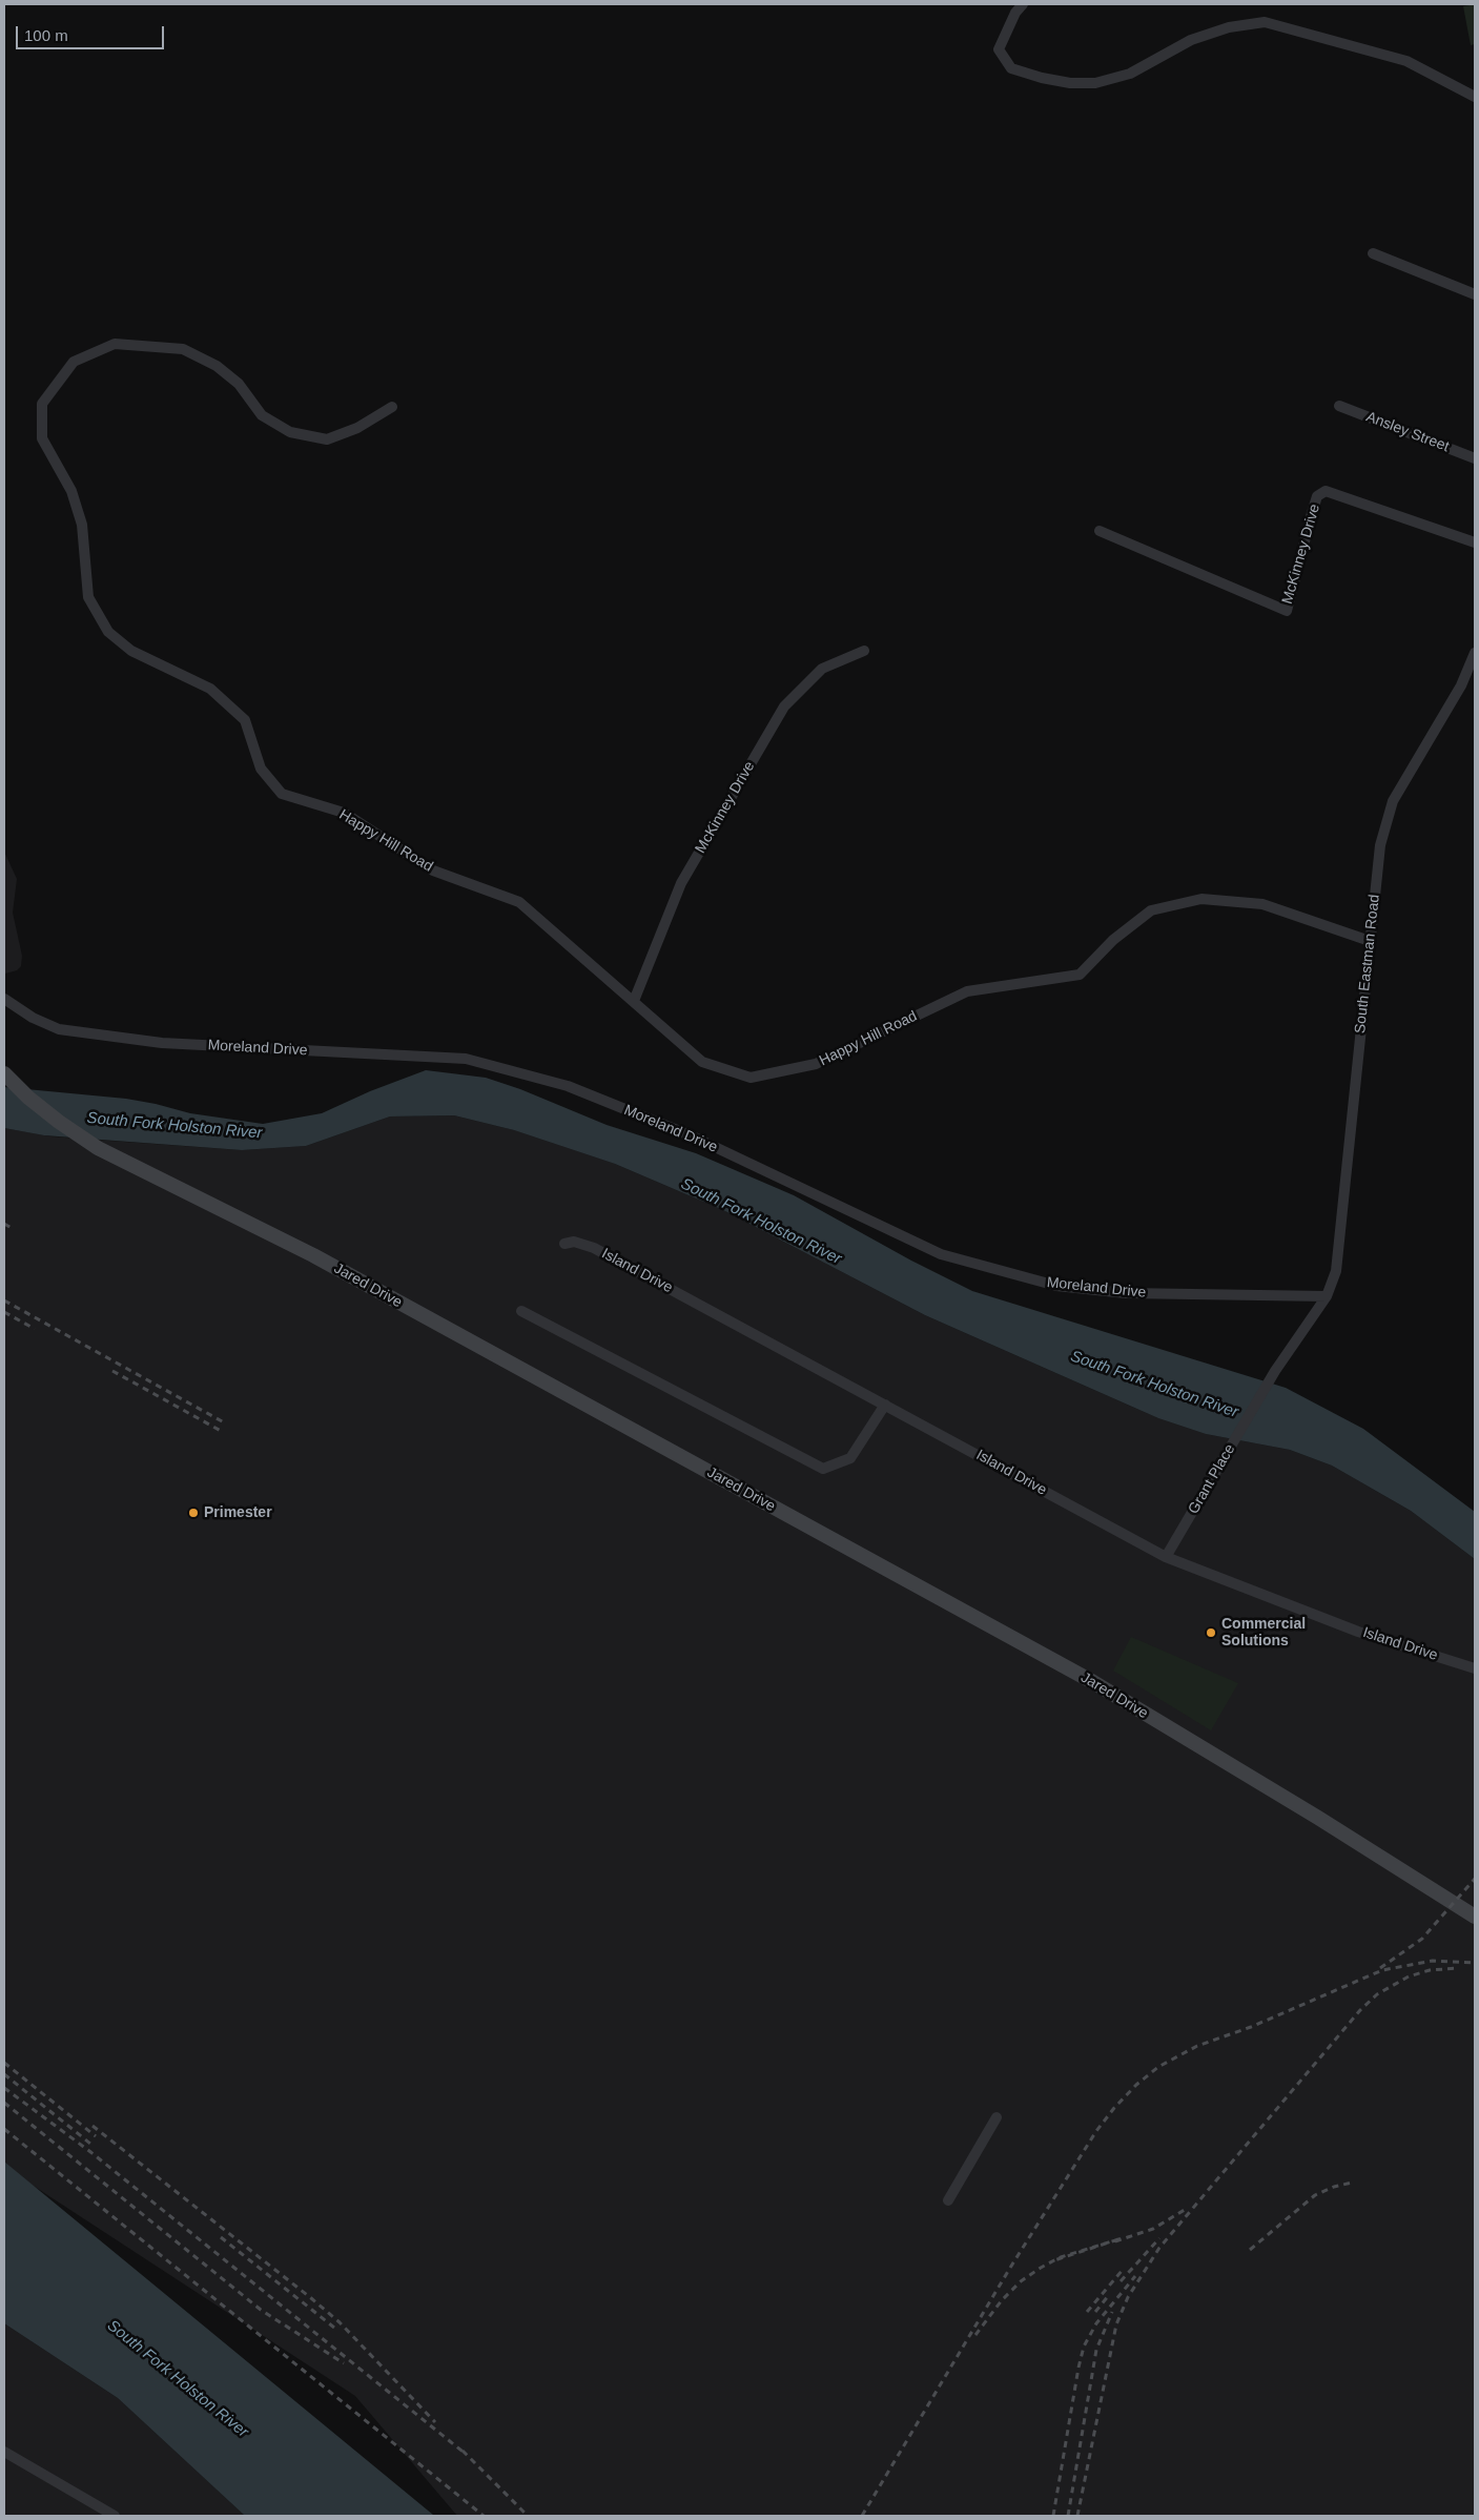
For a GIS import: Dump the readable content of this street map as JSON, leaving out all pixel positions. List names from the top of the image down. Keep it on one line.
{"streets":{"main road":["Jared Drive"],"street":["Ansley Street","McKinney Drive","Happy Hill Road","South Eastman Road","Moreland Drive","Island Drive","Grant Place"]},"crossings":[["McKinney Drive","Happy Hill Road"],["Happy Hill Road","South Eastman Road"],["South Eastman Road","Moreland Drive"],["South Eastman Road","Grant Place"],["Moreland Drive","Grant Place"],["Island Drive","Grant Place"]],"water":["South Fork Holston River"],"places":["Primester","Commercial Solutions"],"scale_bar":"100 m"}
